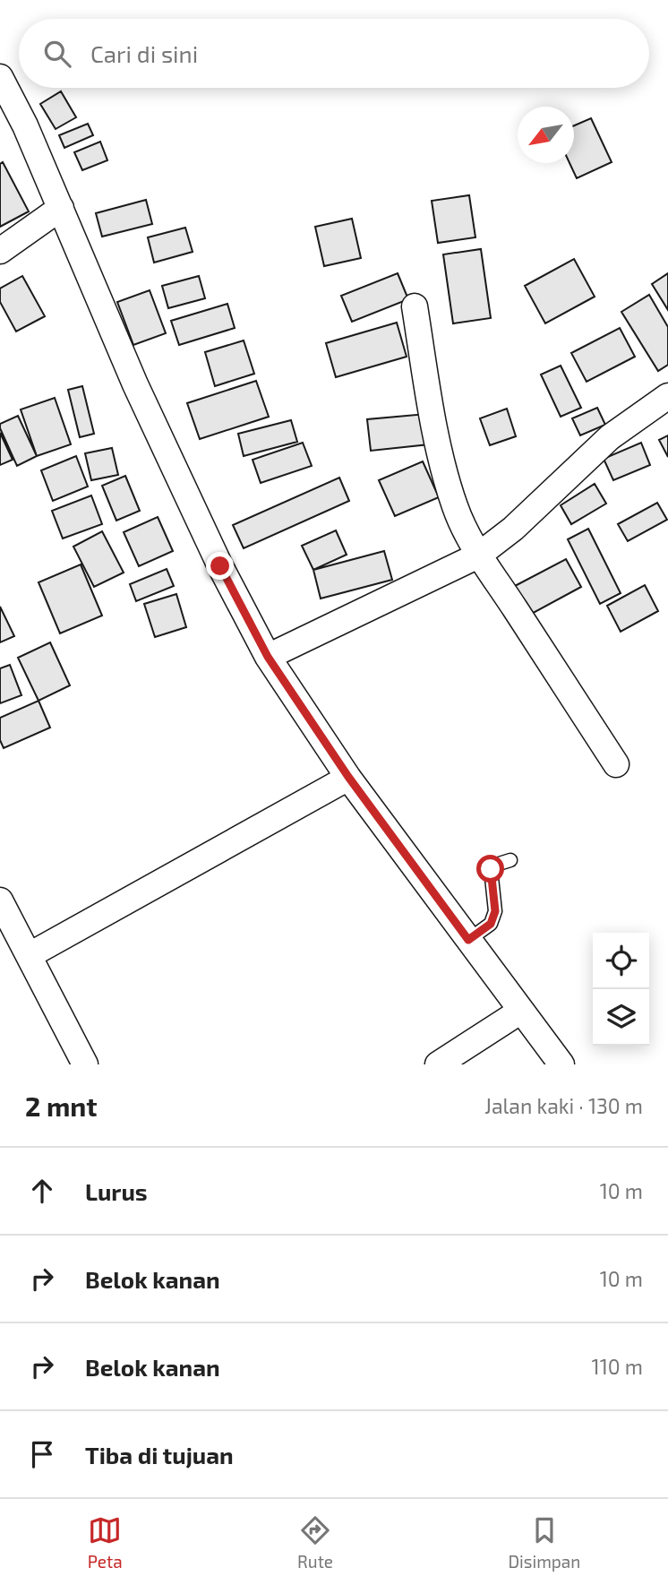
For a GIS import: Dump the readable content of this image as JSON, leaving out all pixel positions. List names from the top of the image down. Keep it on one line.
{"north":"bottom left","page":{"search":"Cari di sini","heading":["2 mnt","Jalan kaki · 130 m"],"list":[["Lurus","10 m"],["Belok kanan","10 m"],["Belok kanan","110 m"],"Tiba di tujuan"],"nav":["Peta","Rute","Disimpan"]}}
